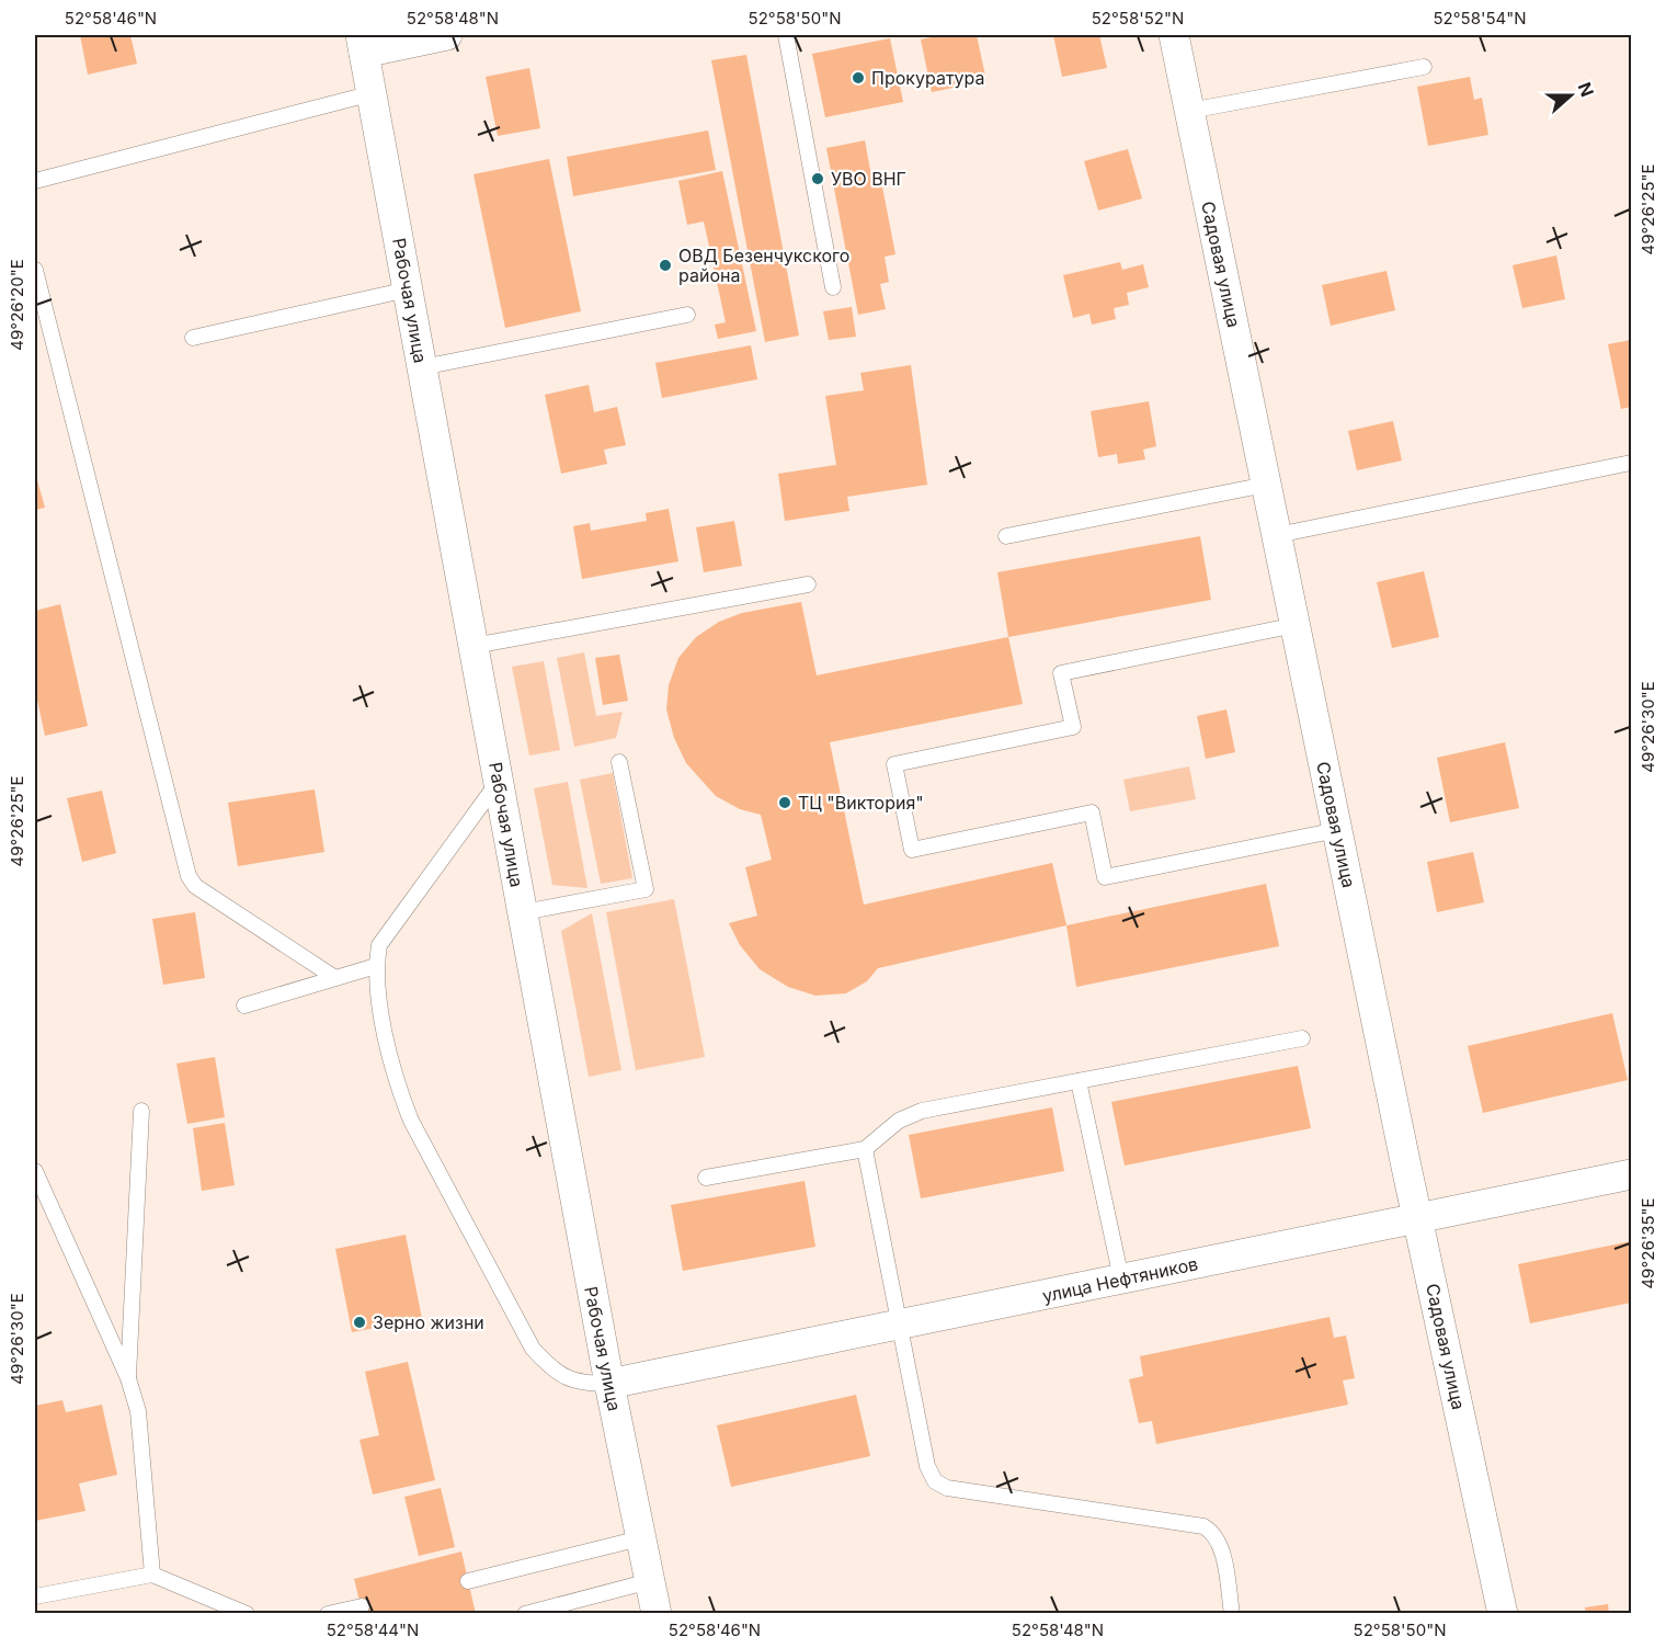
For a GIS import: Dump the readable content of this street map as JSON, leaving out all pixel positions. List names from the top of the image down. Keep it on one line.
{"streets":{"street":["Садовая улица","Рабочая улица","улица Нефтяников"]},"crossings":[["Садовая улица","улица Нефтяников"],["Рабочая улица","улица Нефтяников"]],"places":["Прокуратура","УВО ВНГ","ОВД Безенчукского района","ТЦ \"Виктория\"","Зерно жизни"],"north":"right","coordinates":["52°58'46\"N","52°58'48\"N","52°58'50\"N","52°58'52\"N","52°58'54\"N","49°26'25\"E","49°26'20\"E","49°26'30\"E","49°26'35\"E","52°58'44\"N"]}
